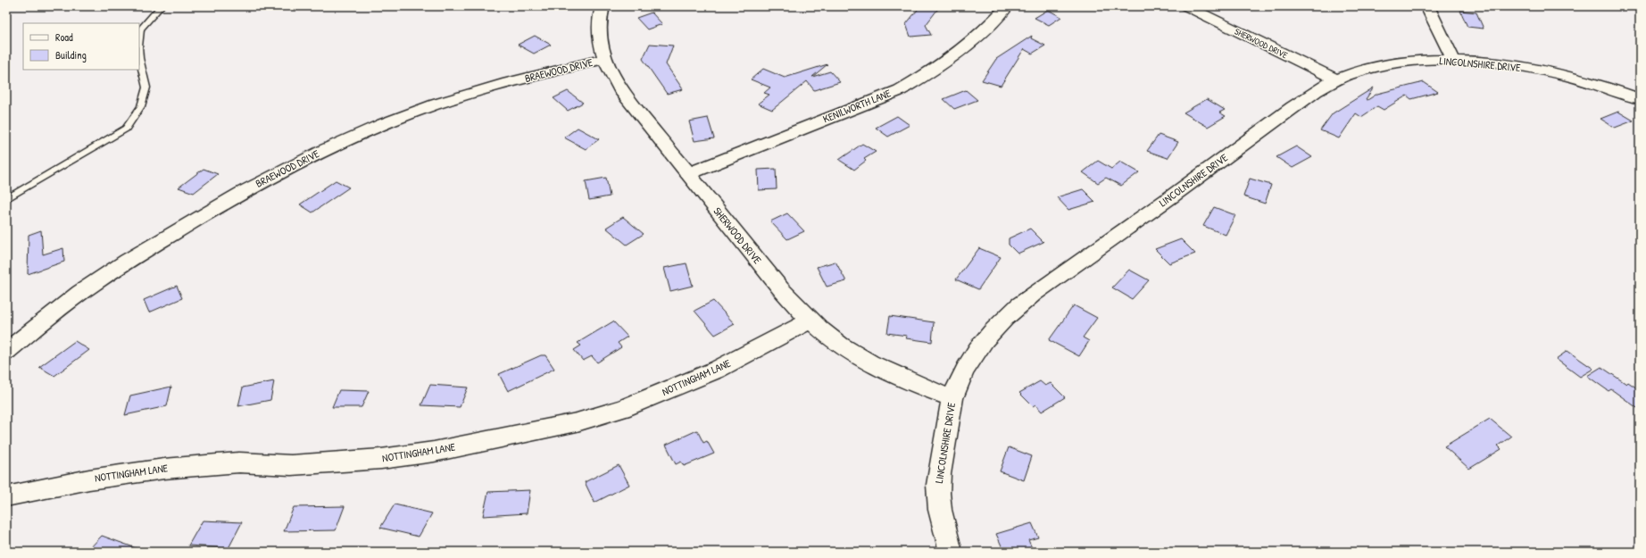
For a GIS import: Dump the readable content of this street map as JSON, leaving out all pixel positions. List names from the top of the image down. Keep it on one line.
{"streets":{"street":["SHERWOOD DRIVE","LINCOLNSHIRE DRIVE","BRAEWOOD DRIVE","KENILWORTH LANE","NOTTINGHAM LANE"]},"crossings":[["SHERWOOD DRIVE","LINCOLNSHIRE DRIVE"],["SHERWOOD DRIVE","BRAEWOOD DRIVE"],["SHERWOOD DRIVE","KENILWORTH LANE"],["SHERWOOD DRIVE","NOTTINGHAM LANE"]],"legend":["Road","Building"]}
